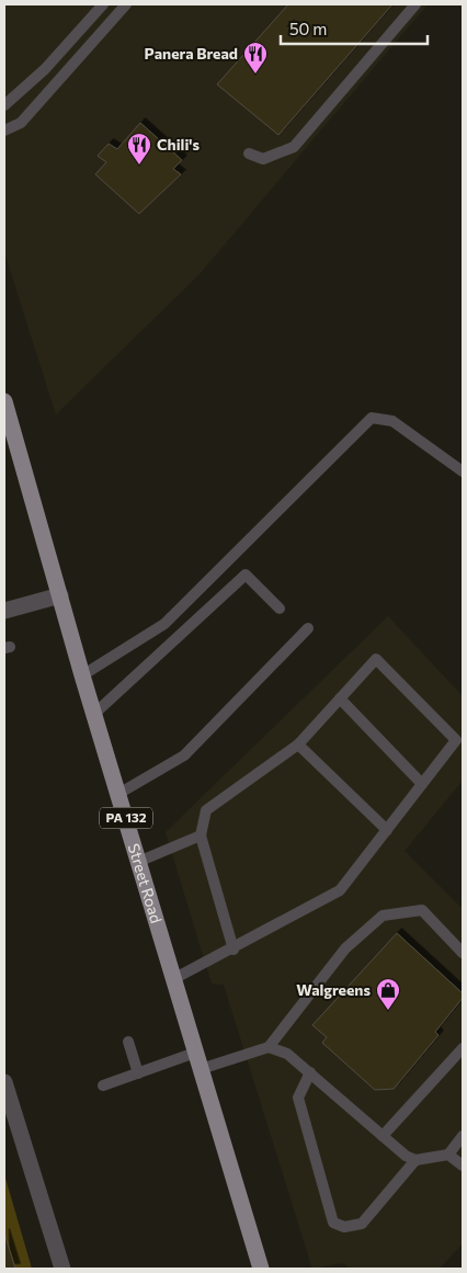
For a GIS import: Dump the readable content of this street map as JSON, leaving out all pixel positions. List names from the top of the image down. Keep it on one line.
{"streets":{"main road":["PA 132","Street Road"]},"places":{"restaurant":["Panera Bread","Chili's"],"shop":["Walgreens"]},"scale_bar":"50 m"}
